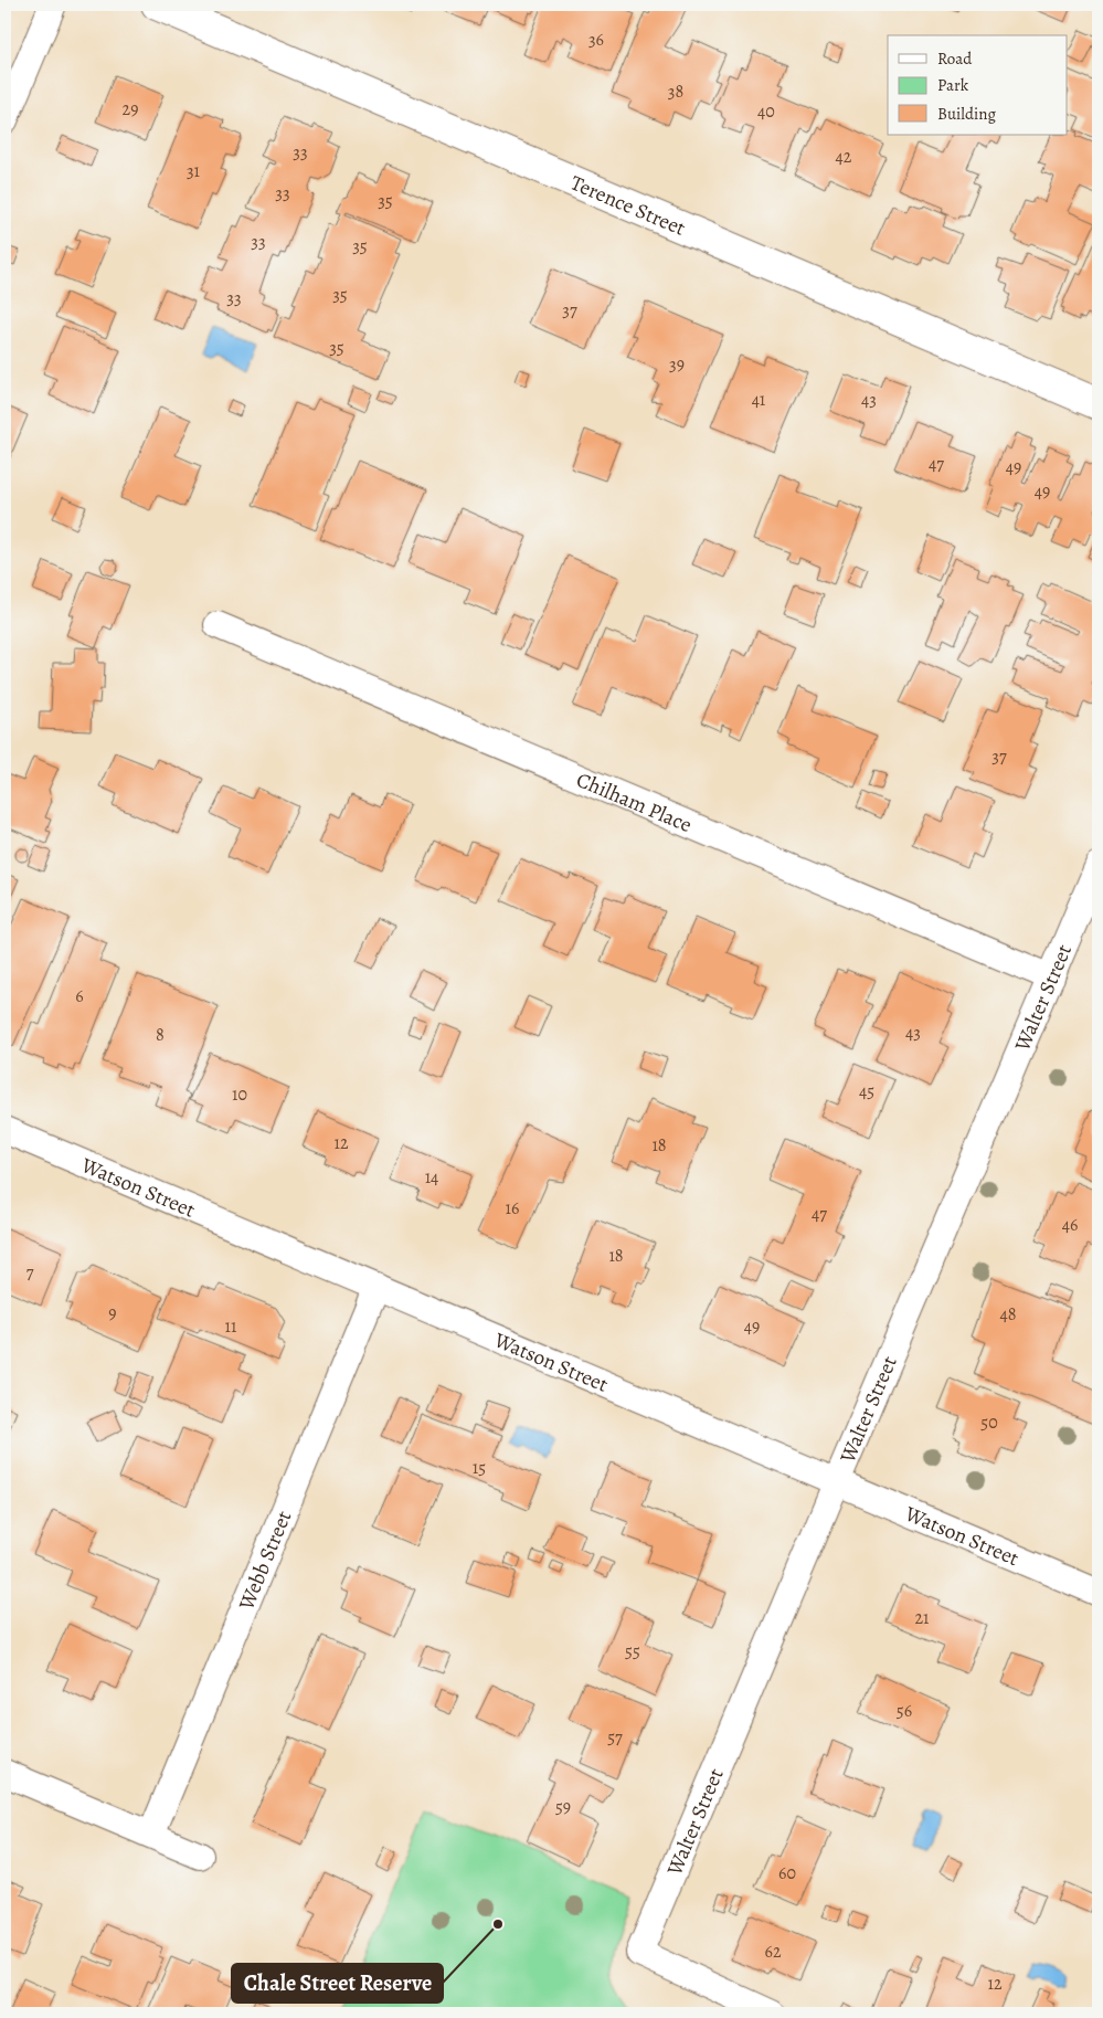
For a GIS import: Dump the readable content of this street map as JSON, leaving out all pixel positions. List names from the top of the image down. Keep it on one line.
{"streets":{"street":["Terence Street","Chilham Place","Walter Street","Watson Street","Webb Street"]},"crossings":[["Chilham Place","Walter Street"],["Walter Street","Watson Street"],["Watson Street","Webb Street"]],"places":["Chale Street Reserve"],"house_numbers":["36","38","29","40","33","42","31","33","35","33","35","35","33","37","35","39","41","43","47","49","49","37","6","43","8","45","10","12","18","14","16","47","46","18","7","9","48","11","49","50","15","21","55","56","57","59","60","62","12"],"legend":["Road","Park","Building"]}
